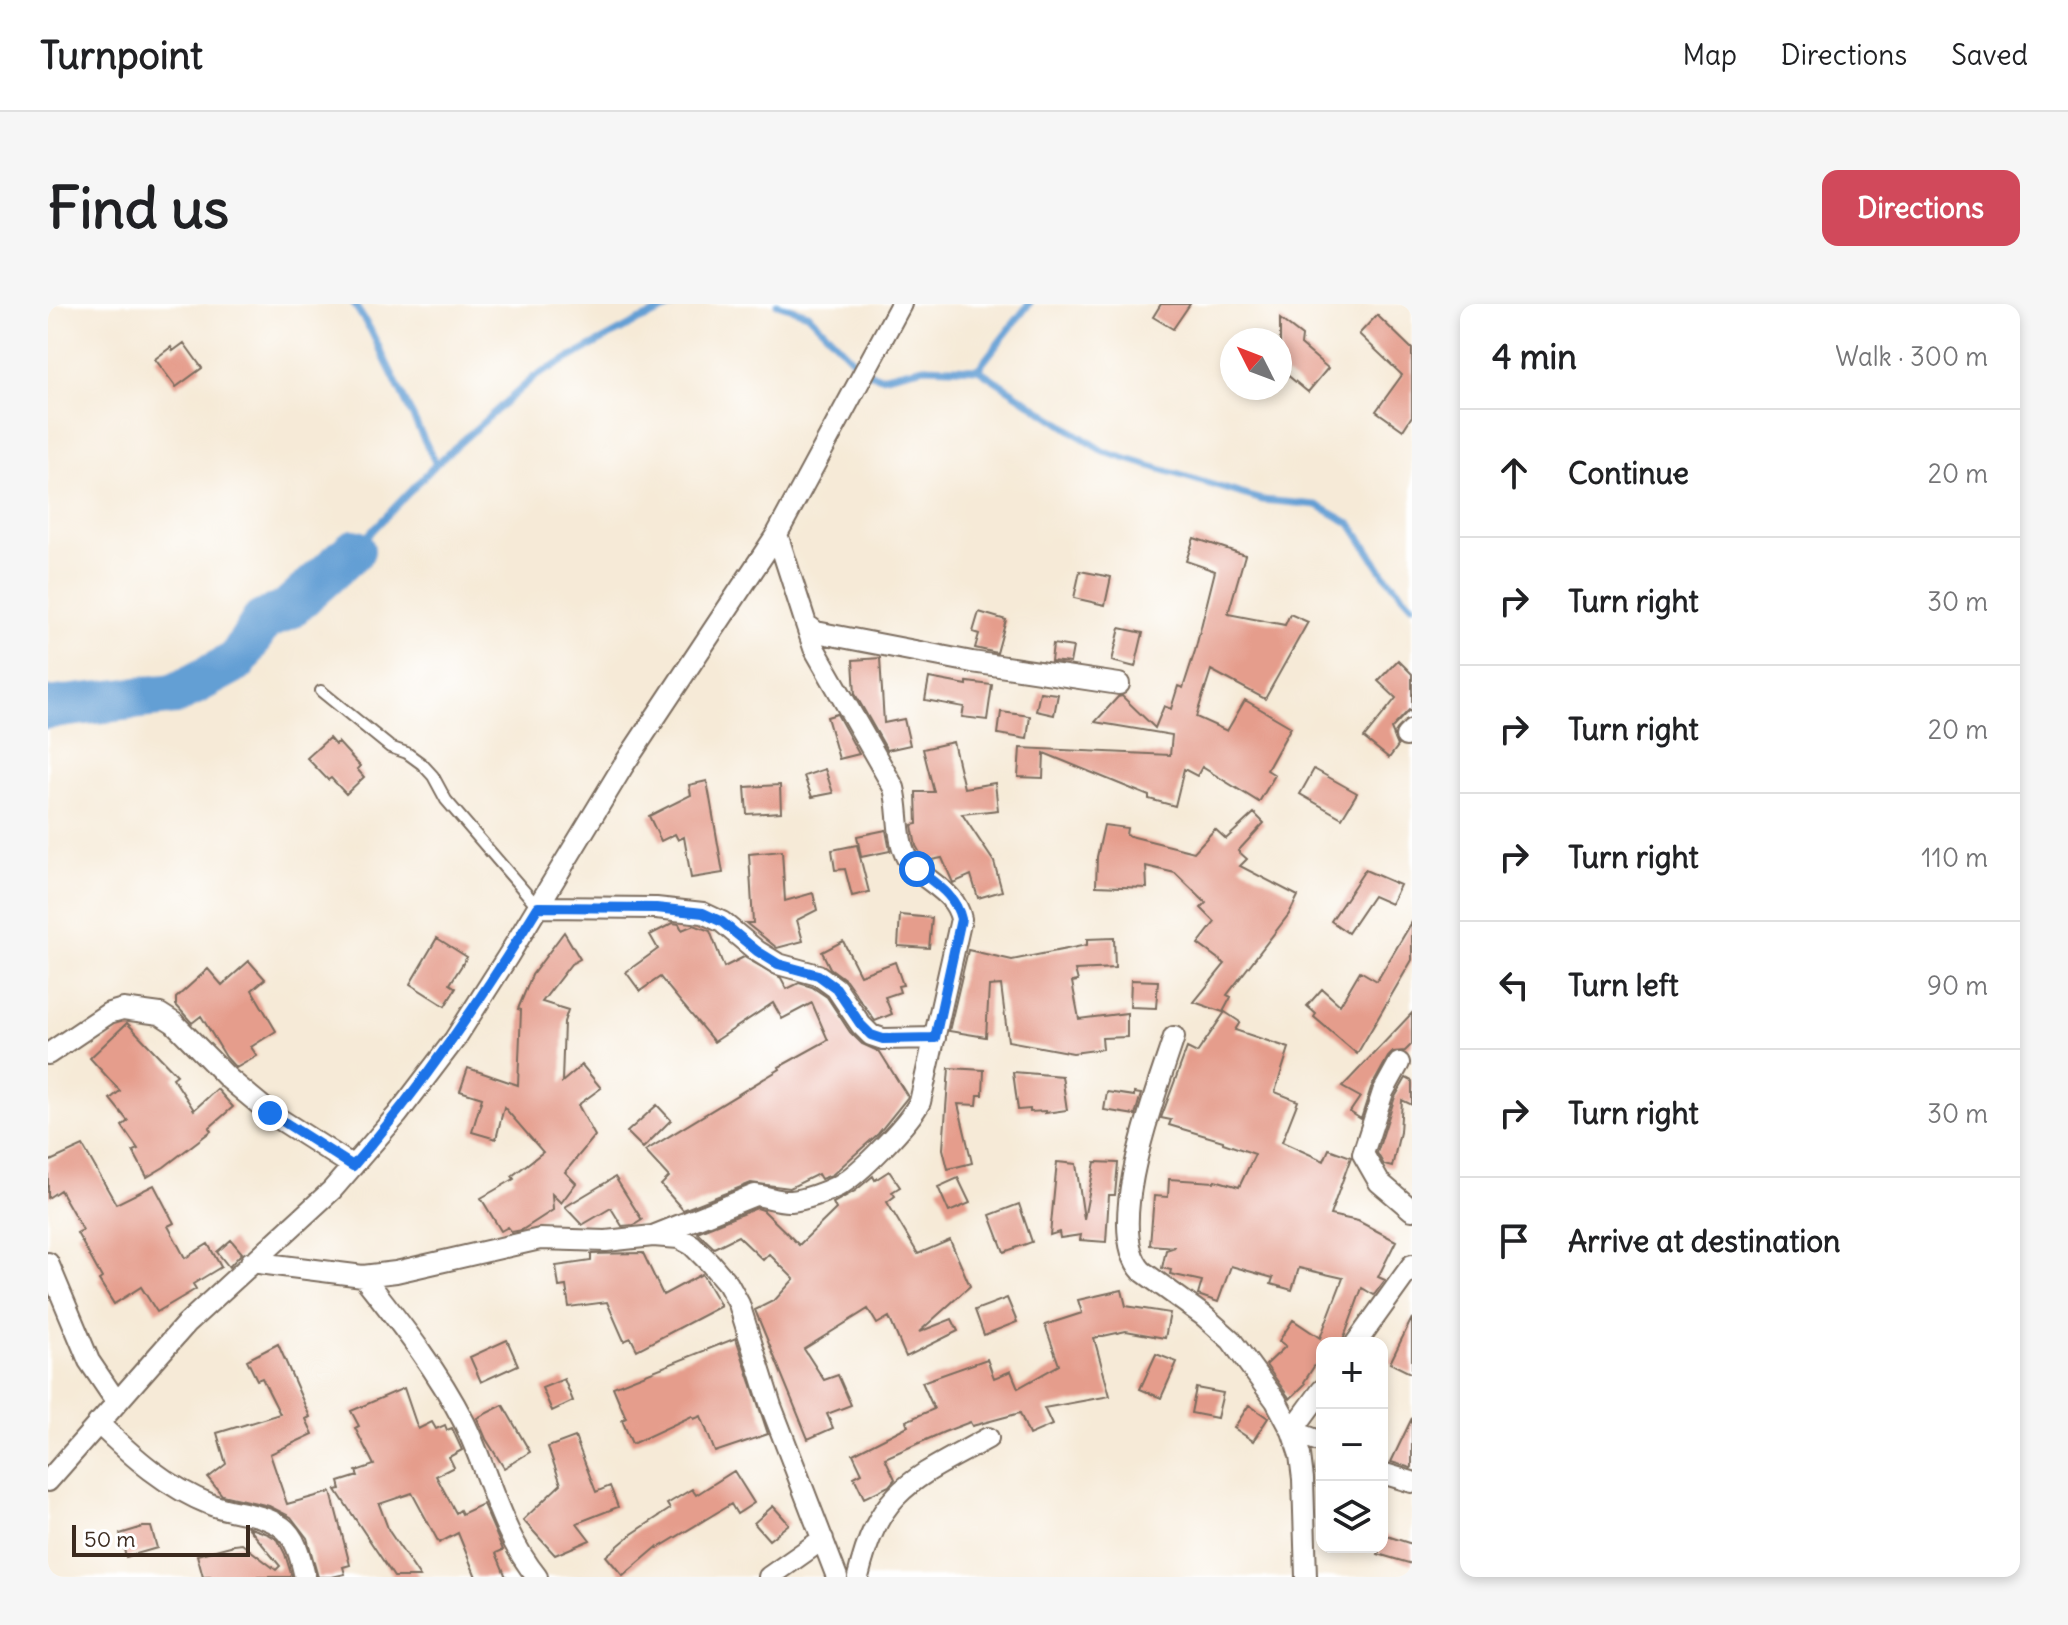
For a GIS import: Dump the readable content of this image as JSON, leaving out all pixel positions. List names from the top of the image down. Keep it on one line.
{"scale_bar":"50 m","north":"top left","page":{"header":"Turnpoint","nav":["Map","Directions","Saved"],"buttons":"Directions","title":"Find us","heading":["4 min","Walk · 300 m"],"list":[["Continue","20 m"],["Turn right","30 m"],["Turn right","20 m"],["Turn right","110 m"],["Turn left","90 m"],["Turn right","30 m"],"Arrive at destination"],"map_buttons":["+","−"],"scale":"50 m"}}
